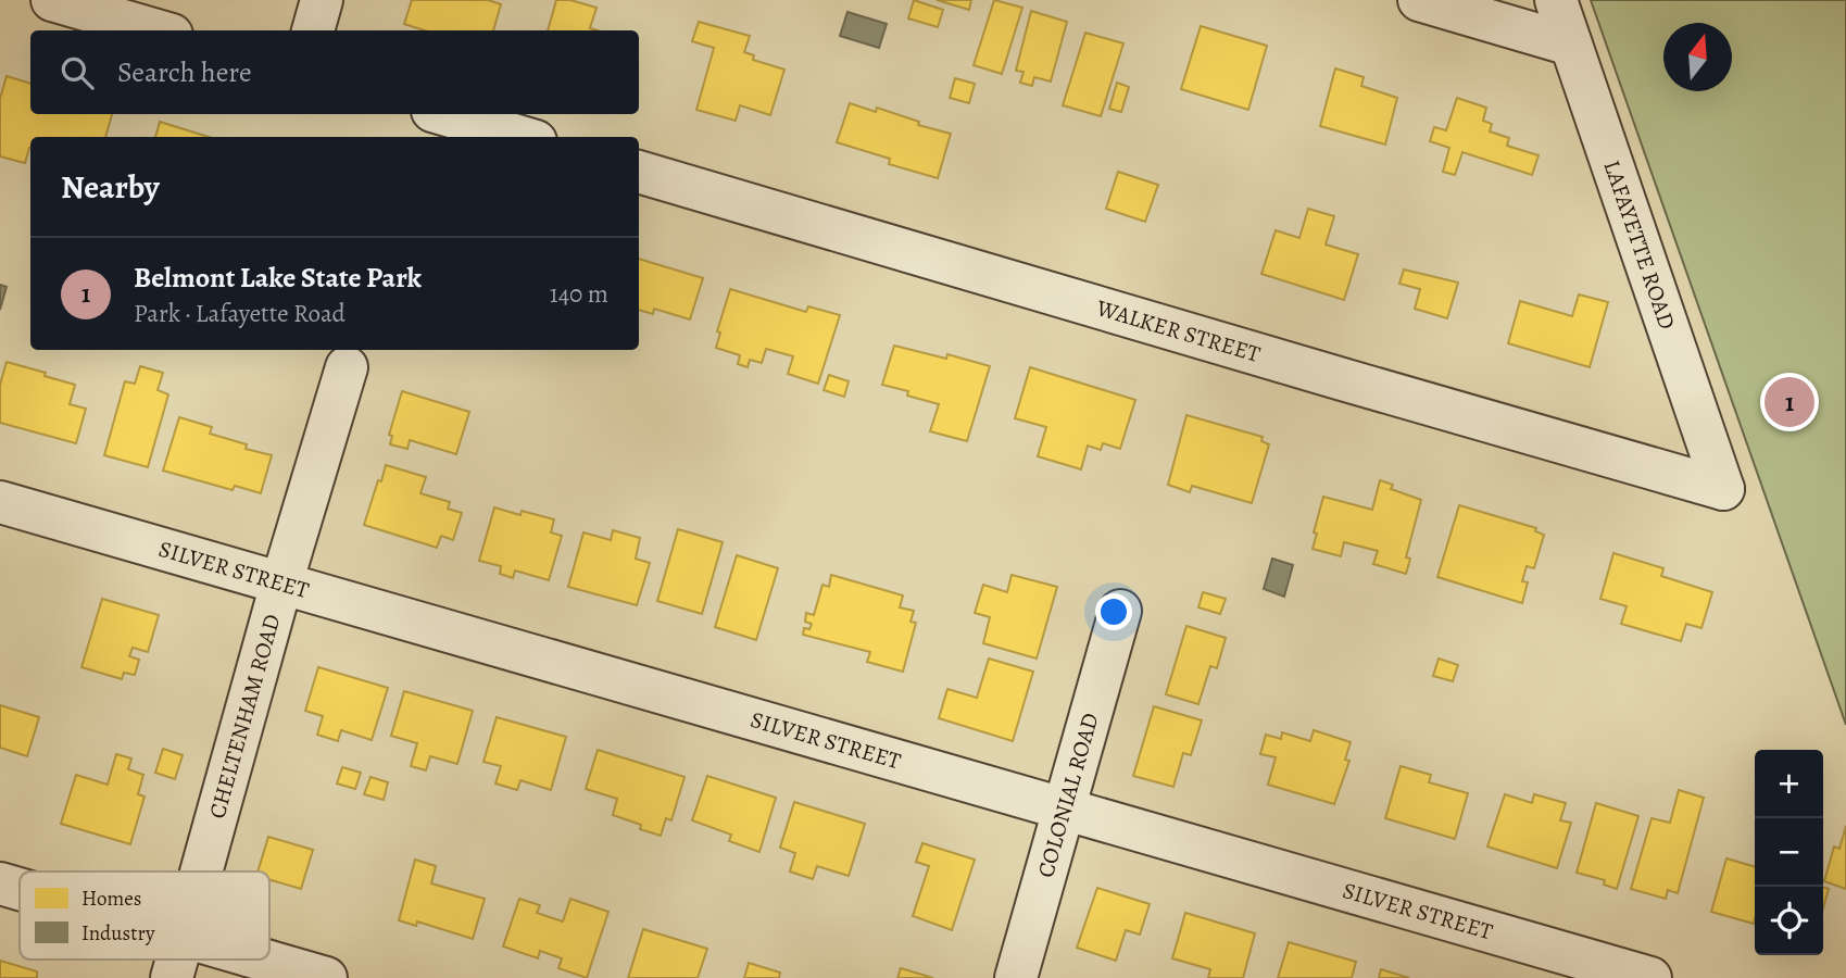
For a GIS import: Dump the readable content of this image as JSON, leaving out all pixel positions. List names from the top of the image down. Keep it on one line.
{"streets":{"street":["LAFAYETTE ROAD","WALKER STREET","SILVER STREET","CHELTENHAM ROAD","COLONIAL ROAD"]},"crossings":[["LAFAYETTE ROAD","WALKER STREET"],["SILVER STREET","CHELTENHAM ROAD"],["SILVER STREET","COLONIAL ROAD"]],"legend":["Homes","Industry"],"north":"top","page":{"search":"Search here","heading":"Nearby","list":[{"mark":"1","name":"Belmont Lake State Park","note":"Park · Lafayette Road","value":"140 m"}],"pins":"1","map_buttons":["+","−"]}}
